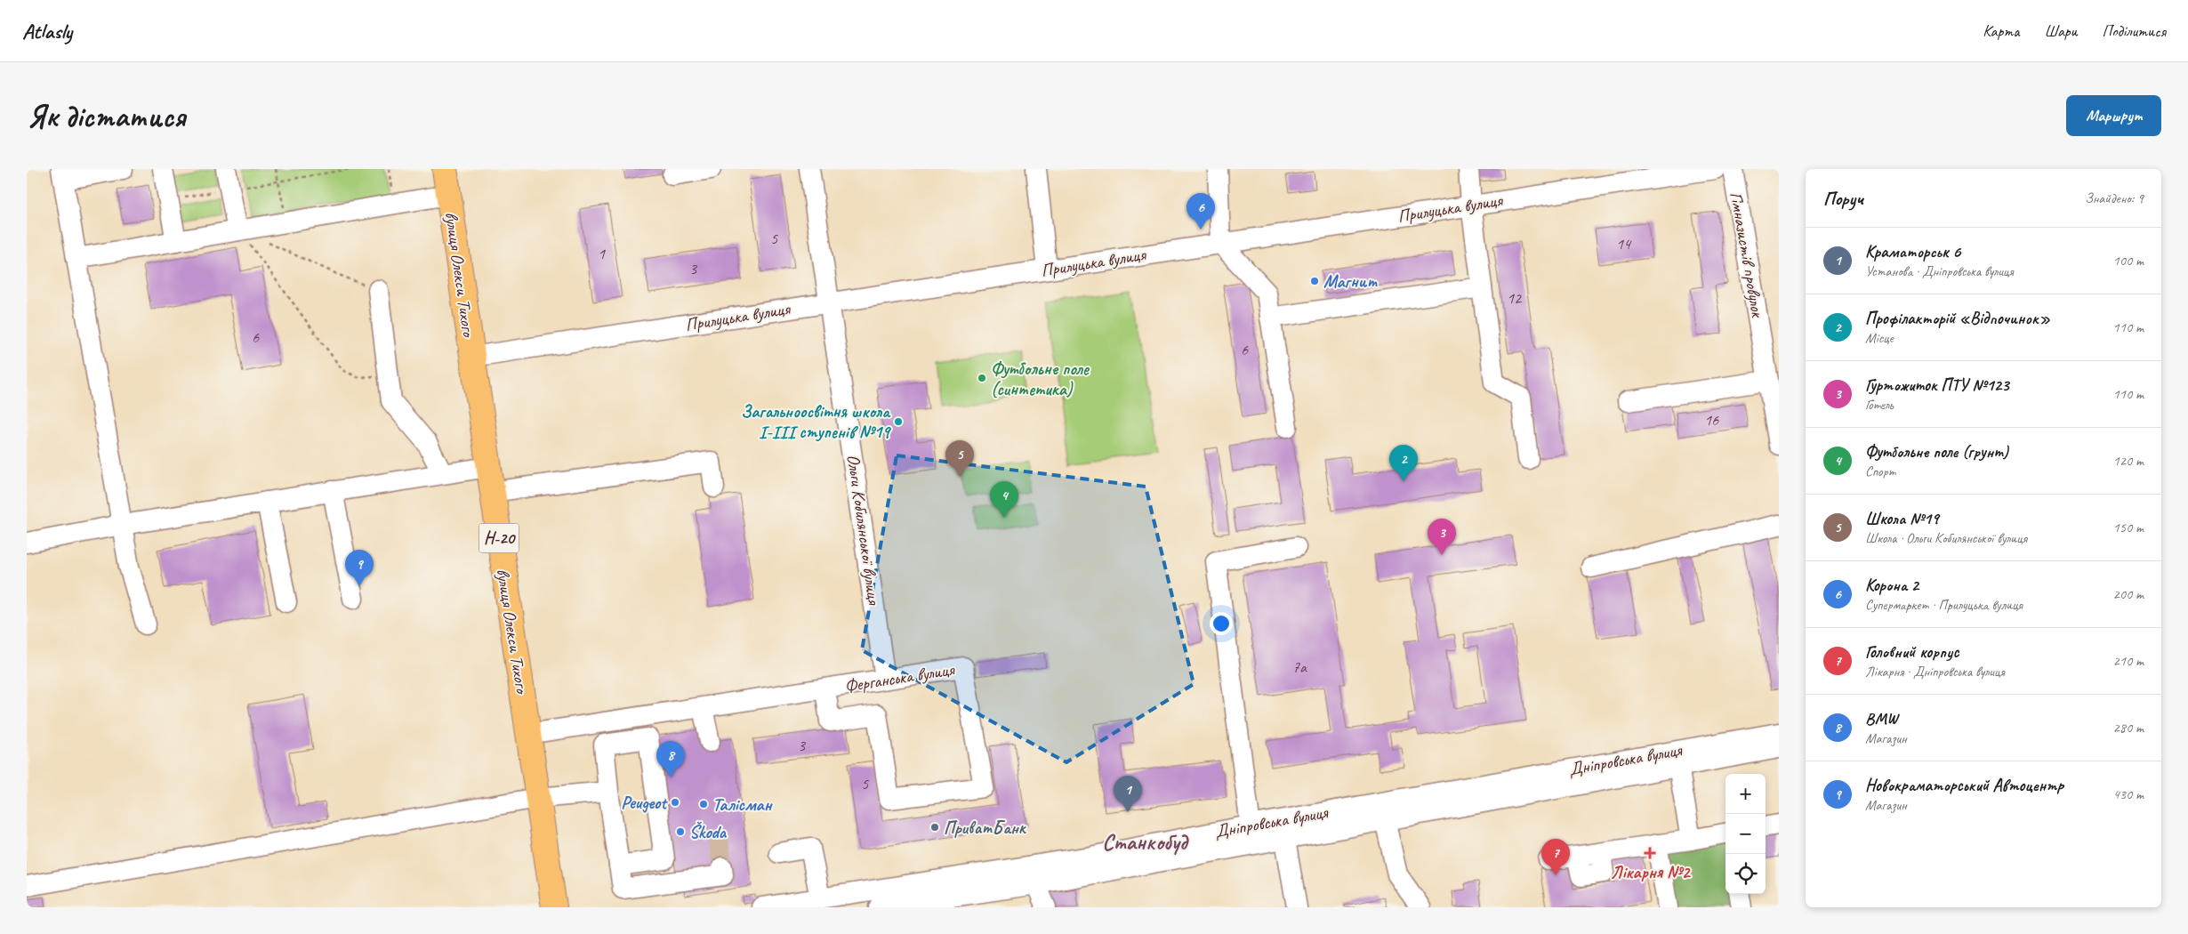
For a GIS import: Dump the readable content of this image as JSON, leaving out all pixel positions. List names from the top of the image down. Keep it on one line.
{"streets":{"main road":["вулиця Олекси Тихого","Н-20"],"street":["Прилуцька вулиця","Гімназистів провулок","Ольги Кобилянської вулиця","Ферганська вулиця","Дніпровська вулиця"]},"crossings":[["Прилуцька вулиця","вулиця Олекси Тихого"],["Прилуцька вулиця","Ольги Кобилянської вулиця"],["вулиця Олекси Тихого","Ферганська вулиця"],["Ольги Кобилянської вулиця","Ферганська вулиця"]],"districts":["Станкобуд"],"places":{"other":["Магнит","Футбольне поле (синтетика)","Загальноосвітня школа І-ІІІ ступенів №19","Peugeot","Талісман","ПриватБанк","Škoda"],"health":["Лікарня №2"]},"house_numbers":["5","14","1","3","12","6","6","16","7а","3","5"],"page":{"header":"Atlasly","nav":["Карта","Шари","Поділитися"],"buttons":"Маршрут","title":"Як дістатися","heading":["Поруч","Знайдено: 9"],"pins":["6","5","2","4","3","9","8","1","7"],"list":[{"mark":"1","name":"Краматорськ 6","note":"Установа · Дніпровська вулиця","value":"100 m"},{"mark":"2","name":"Профілакторій «Відпочинок»","note":"Місце","value":"110 m"},{"mark":"3","name":"Гуртожиток ПТУ №123","note":"Готель","value":"110 m"},{"mark":"4","name":"Футбольне поле (грунт)","note":"Спорт","value":"120 m"},{"mark":"5","name":"Школа №19","note":"Школа · Ольги Кобилянської вулиця","value":"150 m"},{"mark":"6","name":"Корона 2","note":"Супермаркет · Прилуцька вулиця","value":"200 m"},{"mark":"7","name":"Головний корпус","note":"Лікарня · Дніпровська вулиця","value":"210 m"},{"mark":"8","name":"BMW","note":"Магазин","value":"280 m"},{"mark":"9","name":"Новокраматорський Автоцентр","note":"Магазин","value":"430 m"}],"map_buttons":["+","−"]}}
